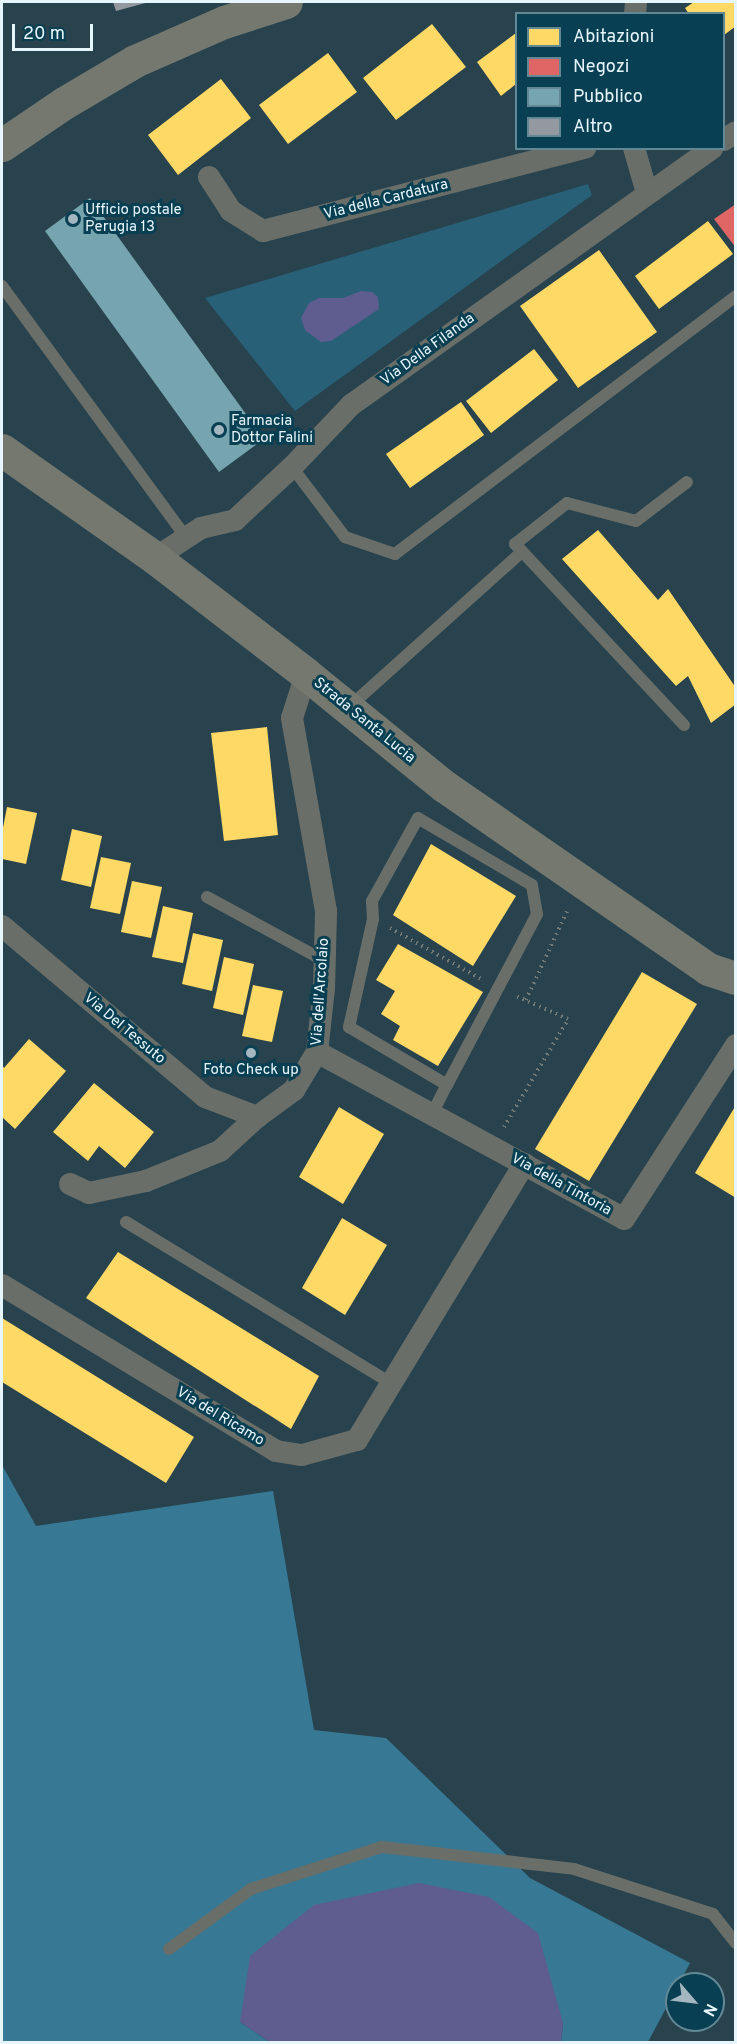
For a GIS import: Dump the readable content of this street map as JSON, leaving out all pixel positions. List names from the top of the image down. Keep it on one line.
{"streets":{"street":["Via della Cardatura","Via Della Filanda","Strada Santa Lucia","Via dell'Arcolaio","Via Del Tessuto","Via della Tintoria","Via del Ricamo"]},"crossings":[["Via Della Filanda","Strada Santa Lucia"],["Strada Santa Lucia","Via dell'Arcolaio"],["Via dell'Arcolaio","Via Del Tessuto"],["Via dell'Arcolaio","Via della Tintoria"],["Via della Tintoria","Via del Ricamo"]],"places":["Ufficio postale Perugia 13","Farmacia Dottor Falini","Foto Check up"],"legend":["Abitazioni","Negozi","Pubblico","Altro"],"scale_bar":"20 m","north":"bottom right"}
